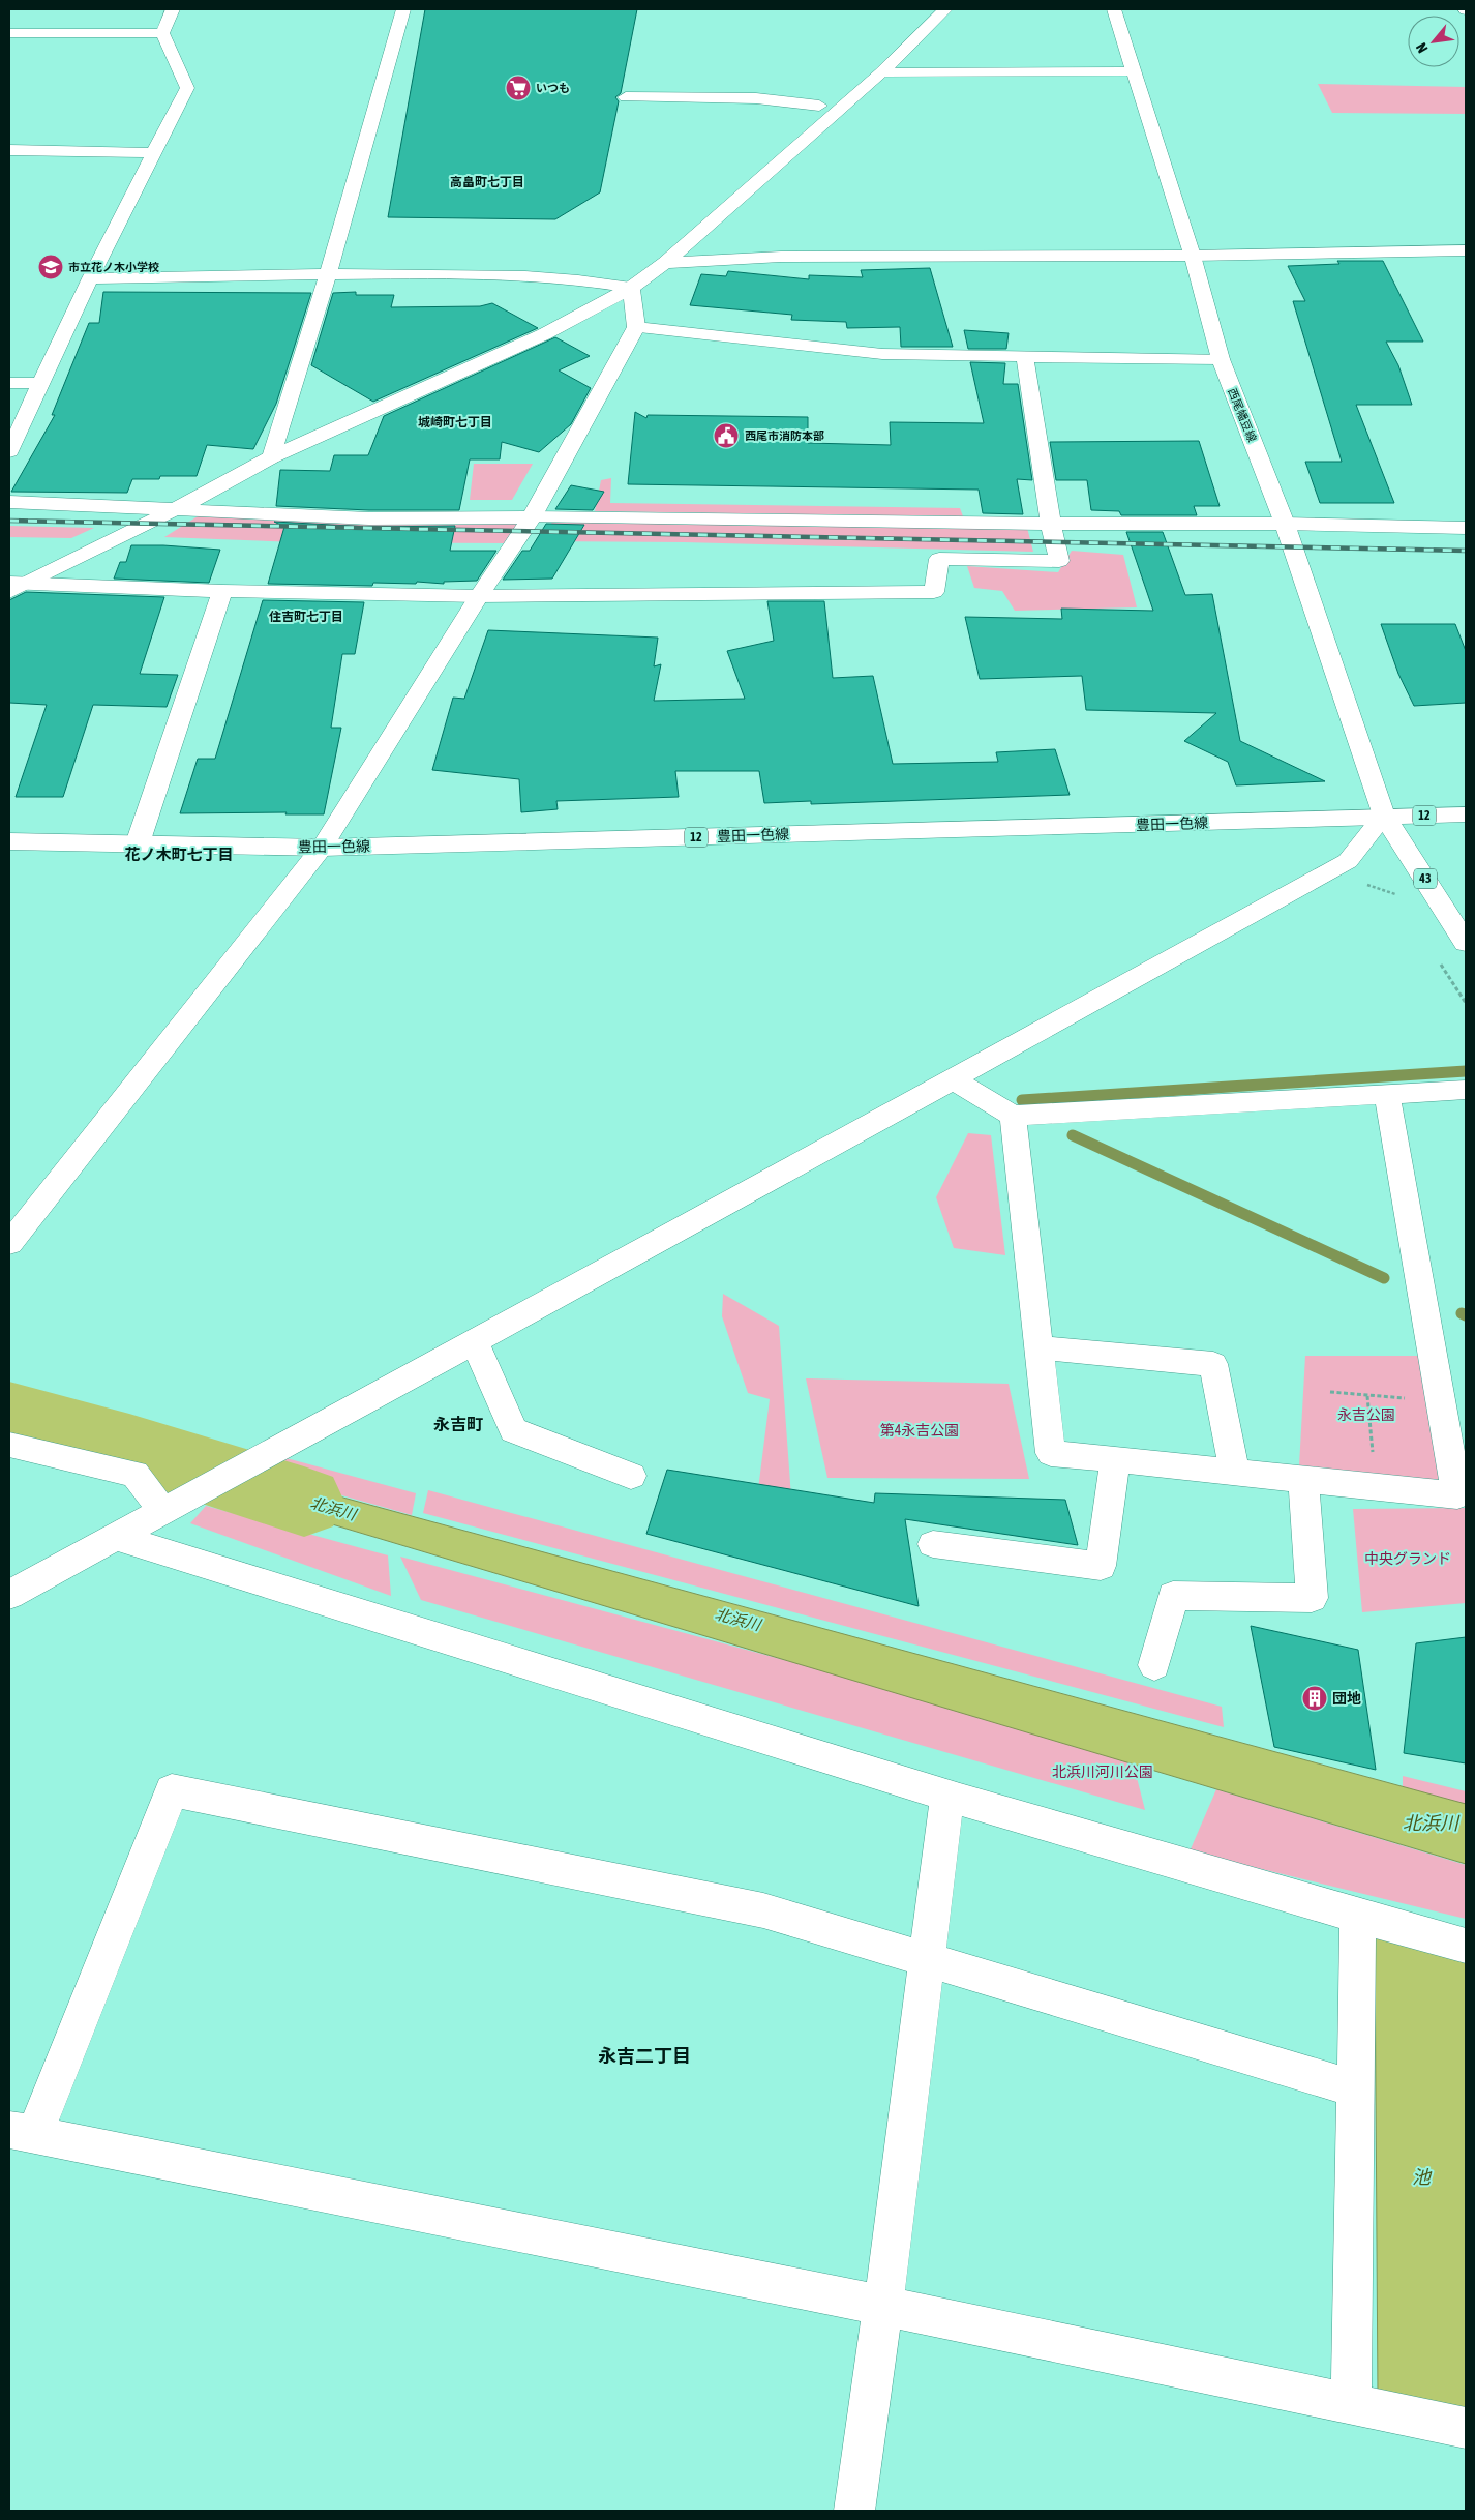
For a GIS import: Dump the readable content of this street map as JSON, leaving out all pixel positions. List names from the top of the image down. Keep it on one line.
{"streets":{"street":["西尾幡豆線","12","豊田一色線","43"]},"crossings":[["西尾幡豆線","豊田一色線"],["西尾幡豆線","43"],["豊田一色線","43"]],"districts":["高畠町七丁目","城崎町七丁目","住吉町七丁目","花ノ木町七丁目","永吉町","永吉二丁目"],"water":["北浜川","池"],"parks":["永吉公園","第4永吉公園","中央グランド","北浜川河川公園"],"places":{"supermarket":["いつも"],"school or university":["市立花ノ木小学校"],"public building":["西尾市消防本部"],"building":["団地"]},"north":"bottom left"}
